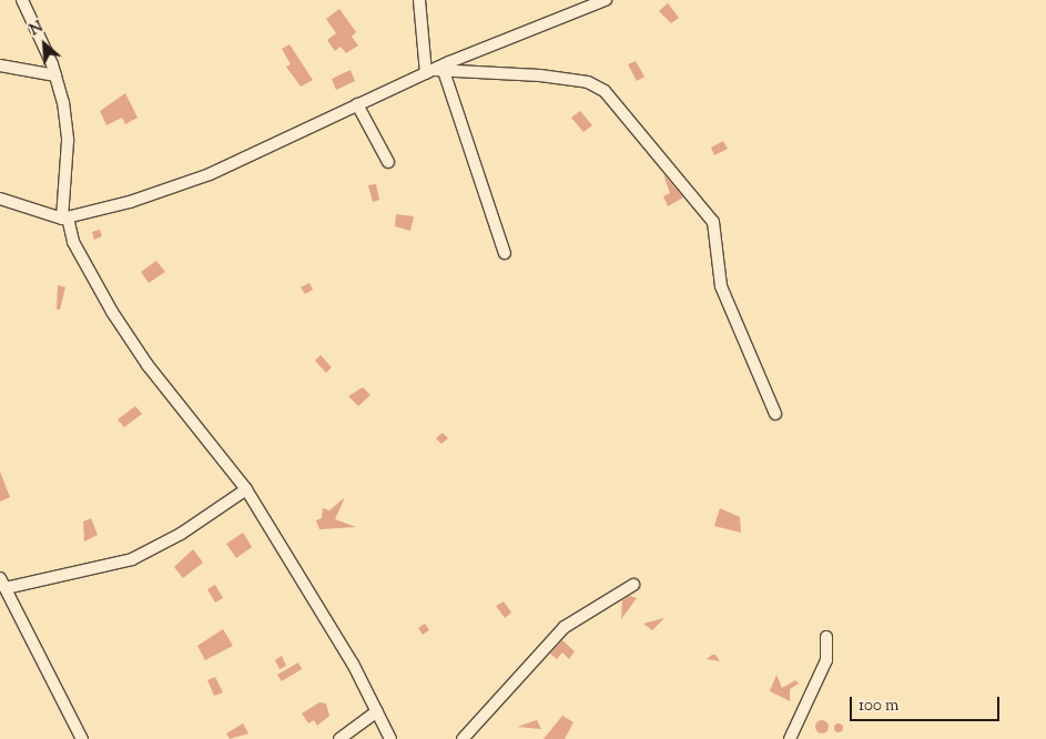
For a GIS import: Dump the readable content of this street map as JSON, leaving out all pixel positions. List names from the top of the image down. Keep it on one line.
{"scale_bar":"100 m","north":"top left"}
